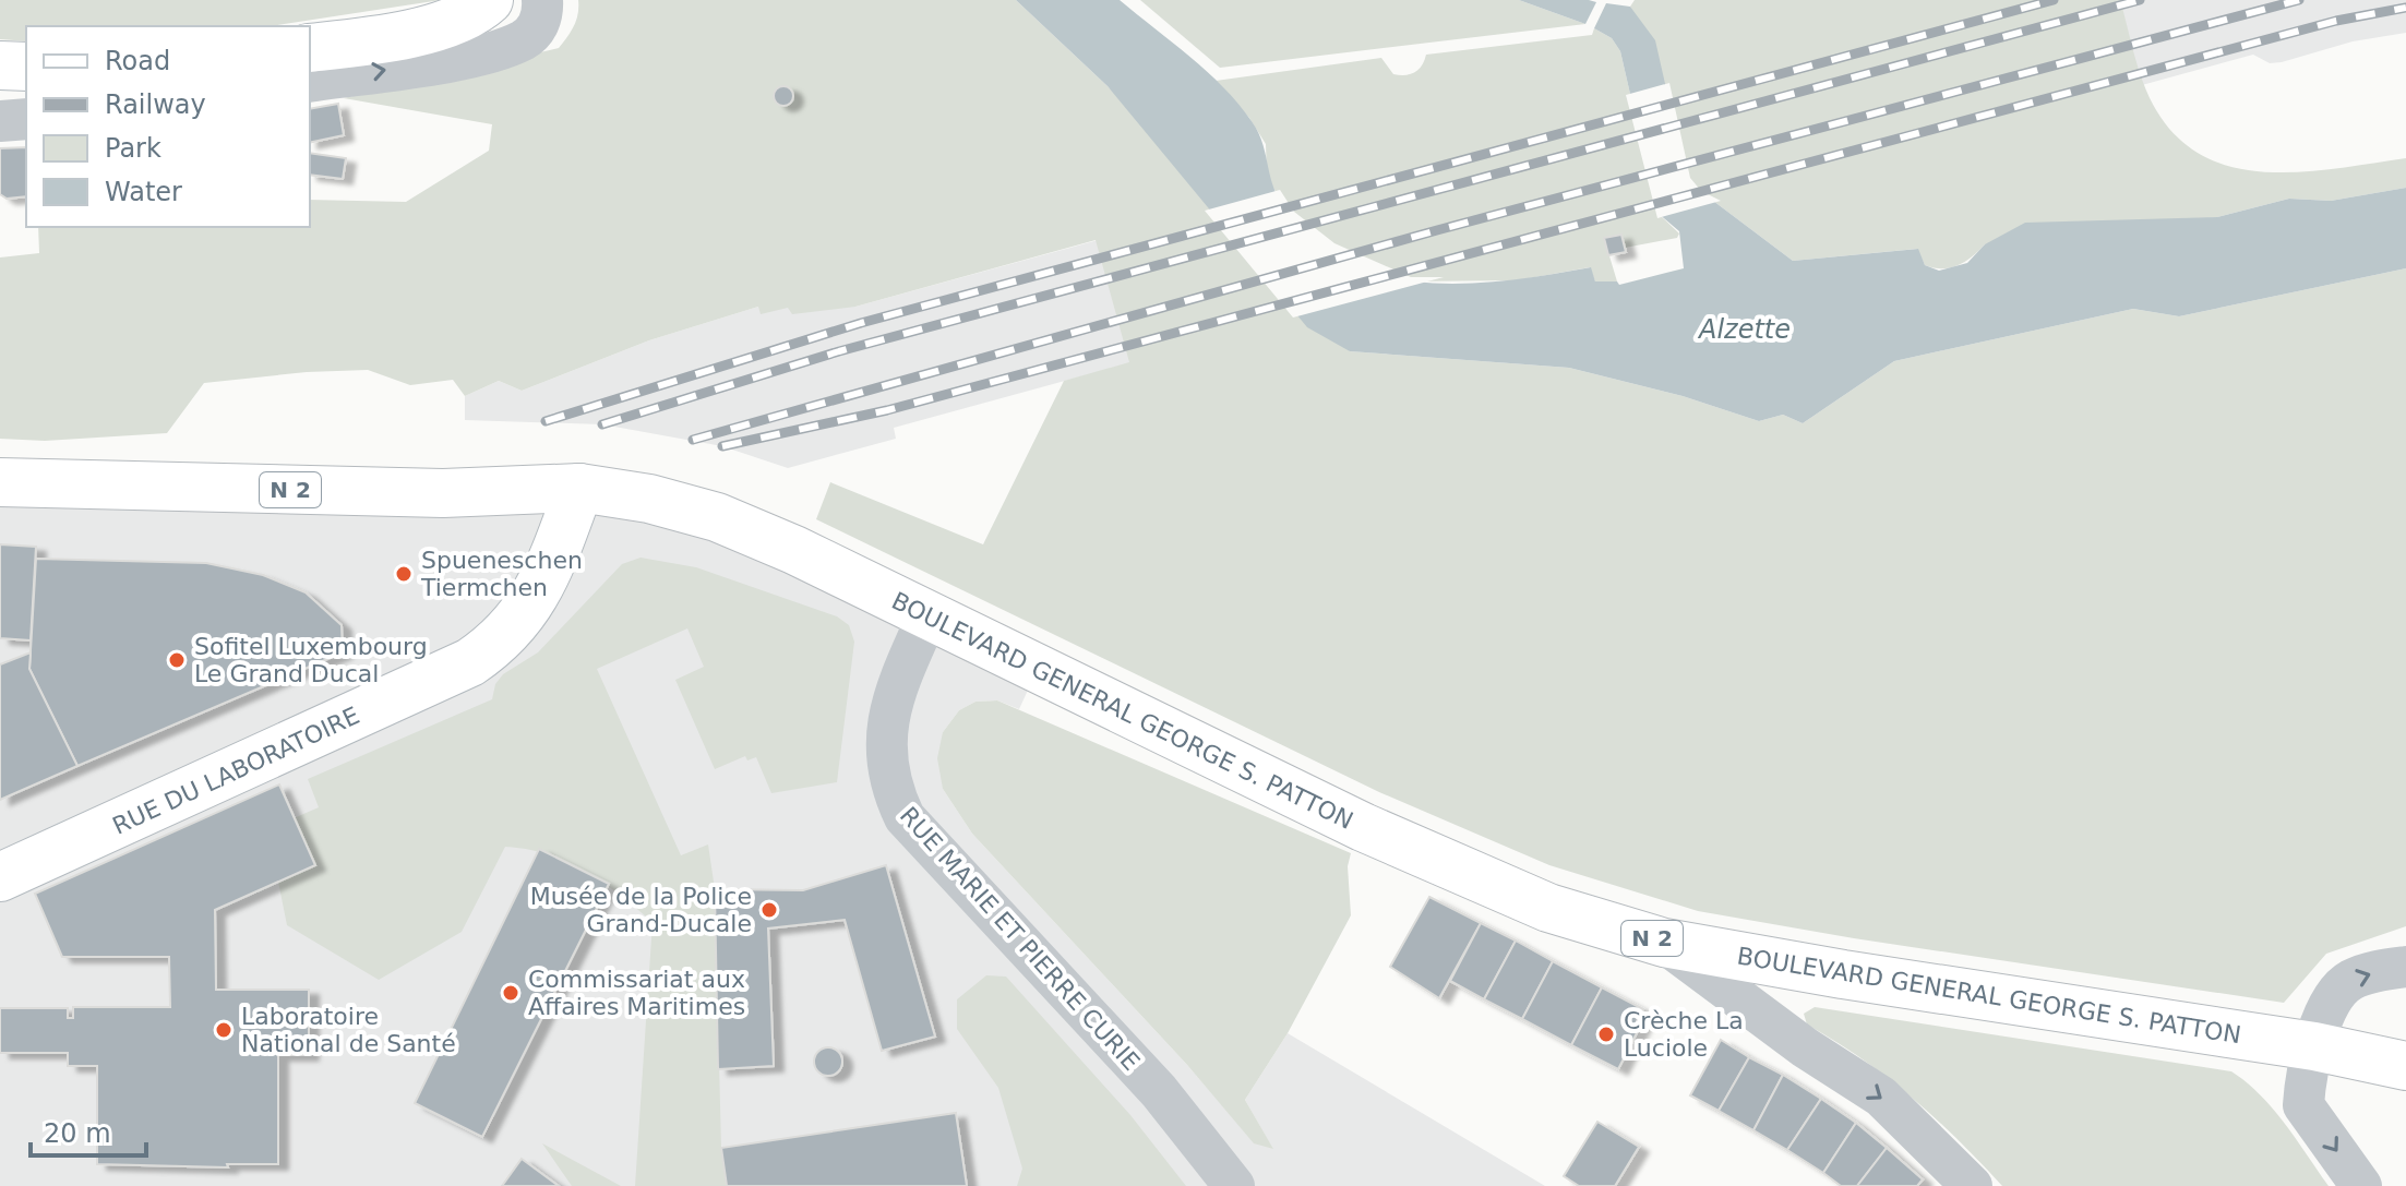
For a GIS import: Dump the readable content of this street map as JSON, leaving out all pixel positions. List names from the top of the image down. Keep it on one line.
{"streets":{"main road":["N 2","BOULEVARD GENERAL GEORGE S. PATTON","RUE DU LABORATOIRE"],"street":["RUE MARIE ET PIERRE CURIE"]},"crossings":[["N 2","BOULEVARD GENERAL GEORGE S. PATTON"],["N 2","RUE DU LABORATOIRE"],["BOULEVARD GENERAL GEORGE S. PATTON","RUE DU LABORATOIRE"],["BOULEVARD GENERAL GEORGE S. PATTON","RUE MARIE ET PIERRE CURIE"]],"water":["Alzette"],"places":["Spueneschen Tiermchen","Sofitel Luxembourg Le Grand Ducal","Musée de la Police Grand-Ducale","Commissariat aux Affaires Maritimes","Laboratoire National de Santé","Crèche La Luciole"],"legend":["Road","Railway","Park","Water"],"scale_bar":"20 m"}
